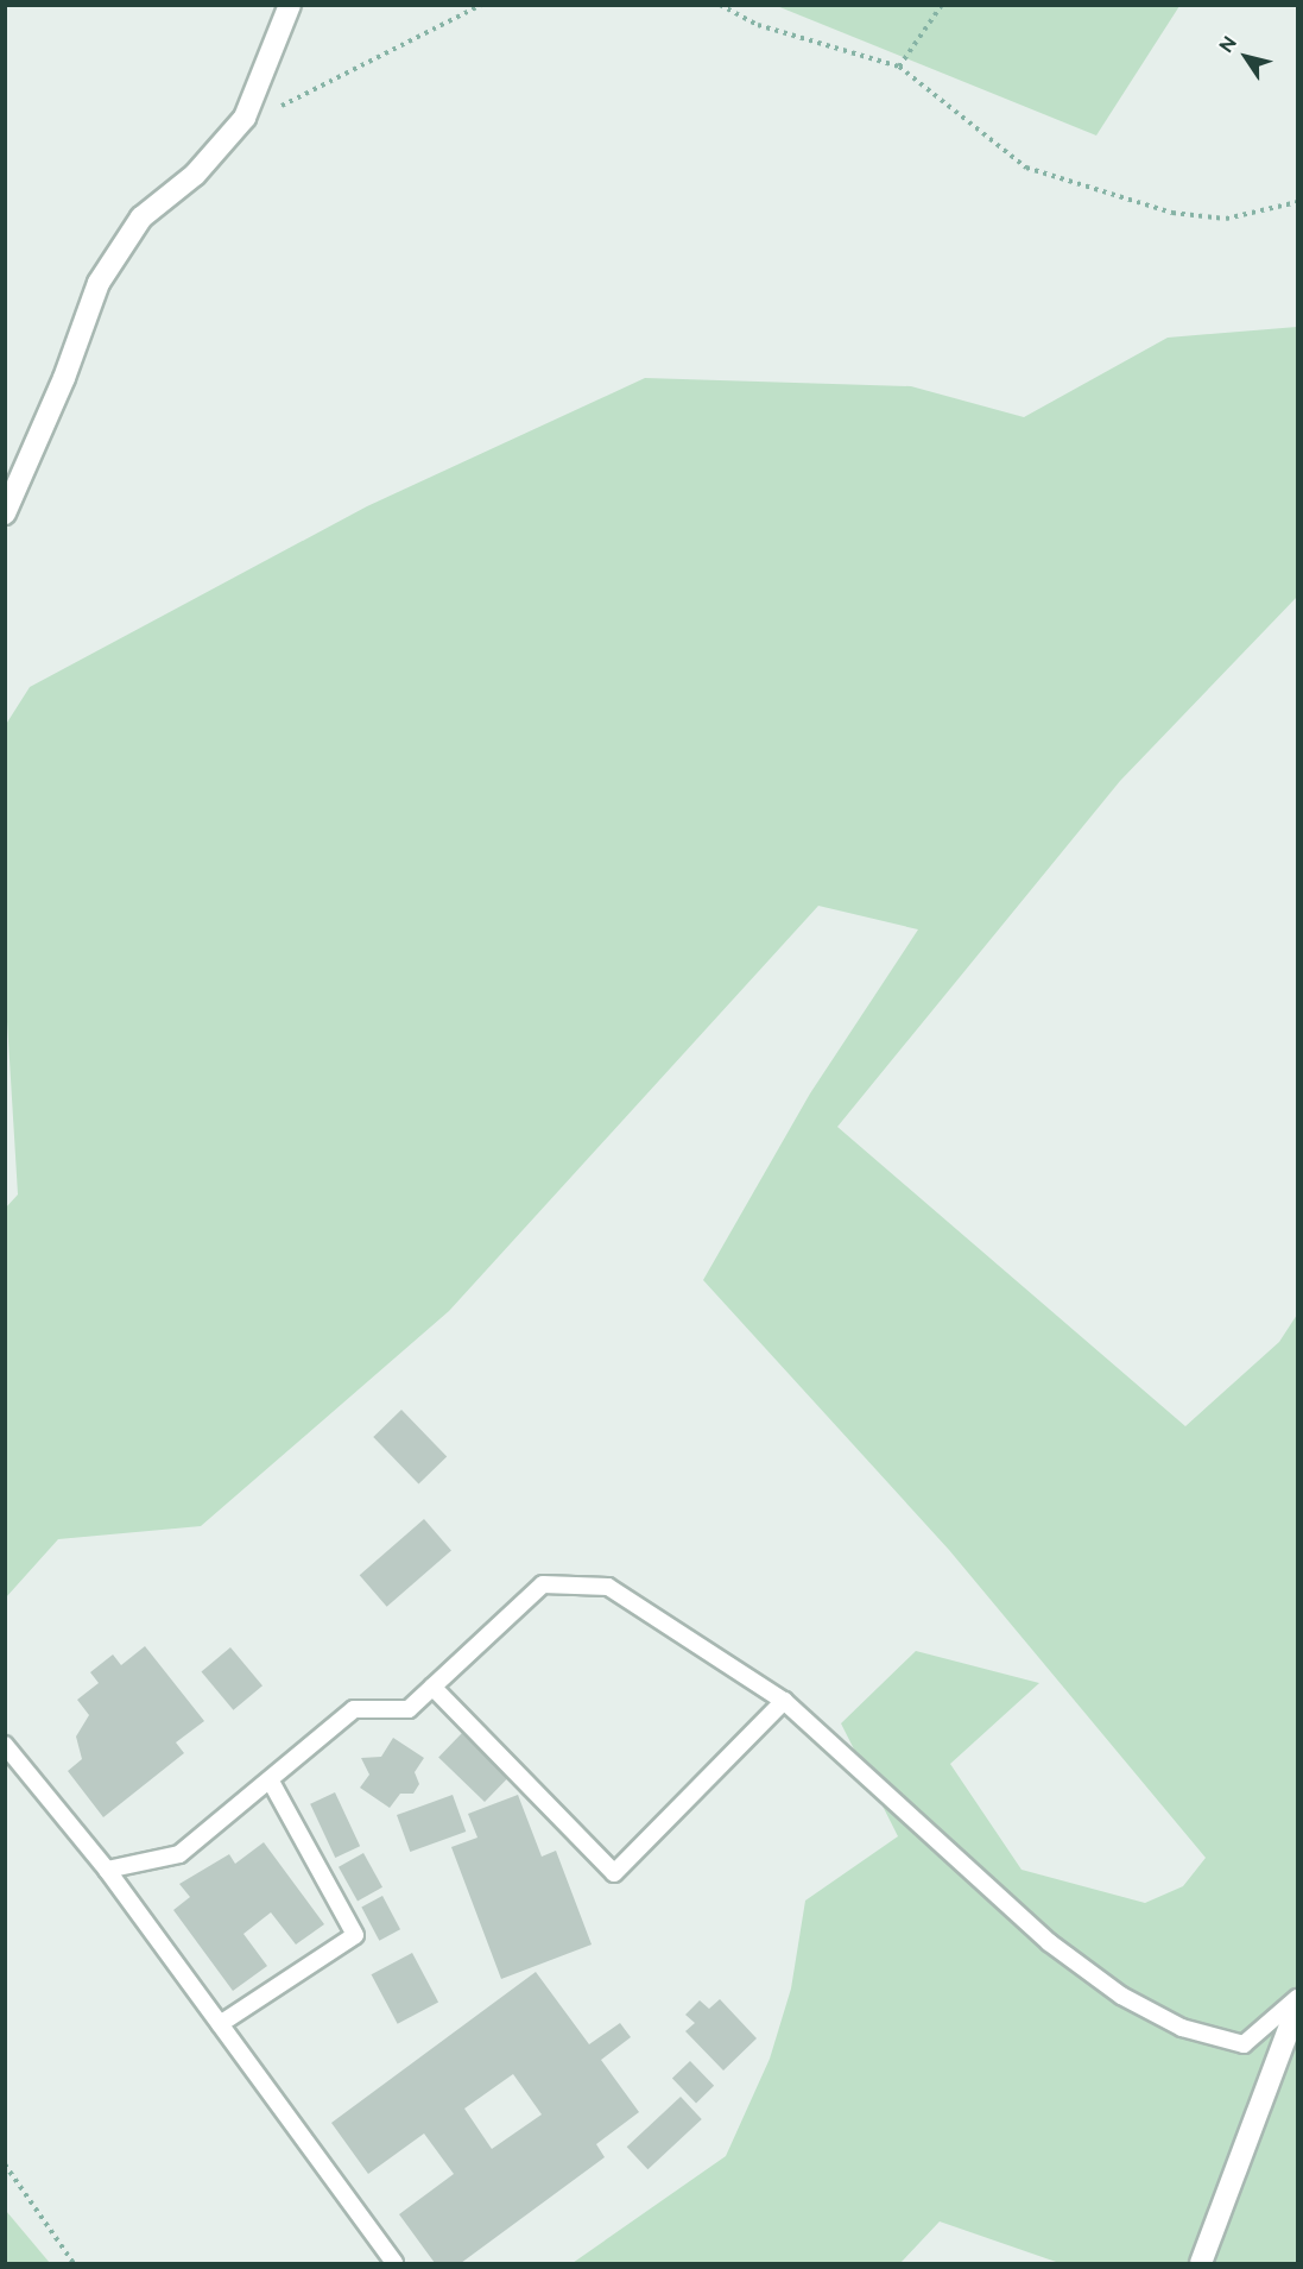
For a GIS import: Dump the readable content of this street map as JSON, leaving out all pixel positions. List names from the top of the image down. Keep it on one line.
{"north":"top left"}
